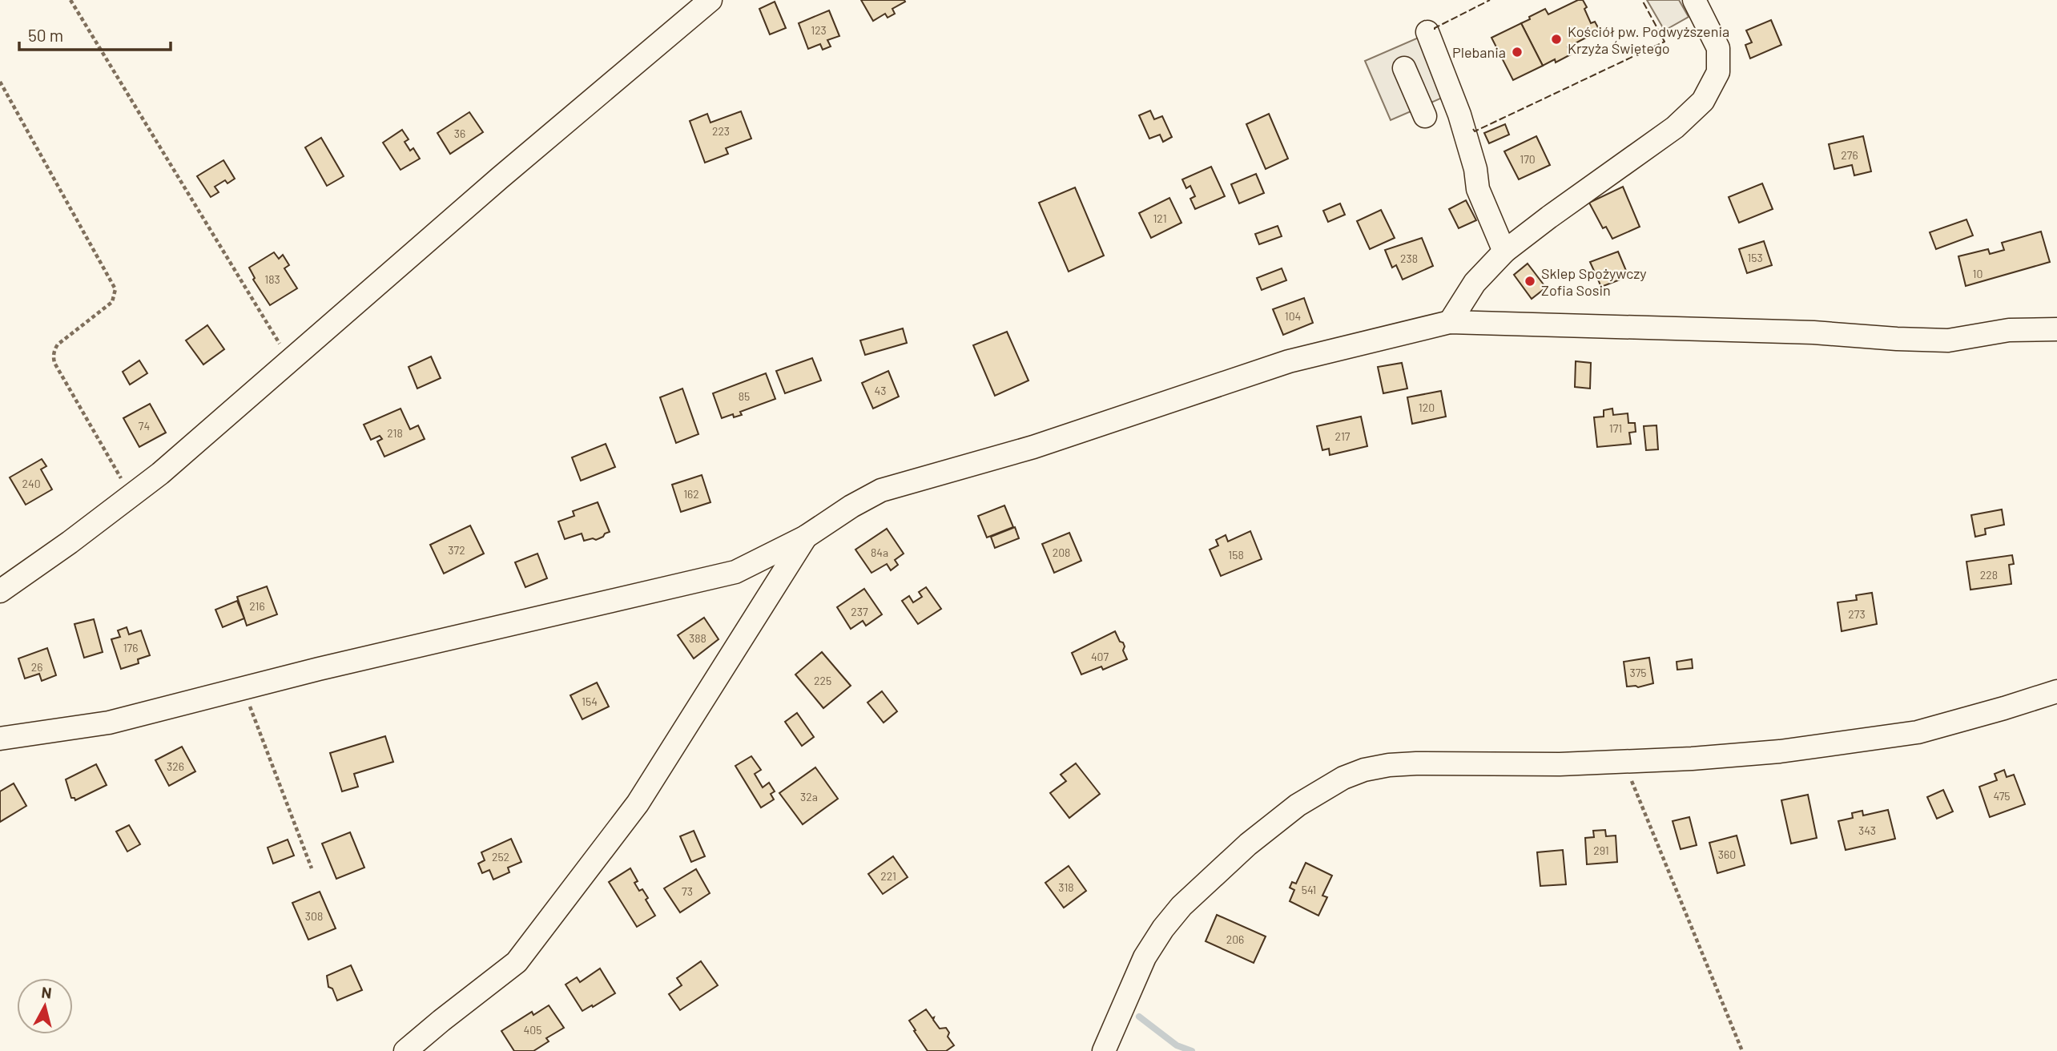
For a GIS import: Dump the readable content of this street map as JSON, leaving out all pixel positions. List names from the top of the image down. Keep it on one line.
{"places":["Kościół pw. Podwyższenia Krzyża Świętego","Plebania","Sklep Spożywczy Zofia Sosin"],"house_numbers":["123","223","36","276","170","121","153","238","10","183","104","43","85","120","74","171","218","217","240","162","372","84a","208","158","228","216","237","273","388","176","407","26","375","225","154","326","475","32a","343","291","360","252","221","318","541","73","308","206","405"],"scale_bar":"50 m","north":"top"}
